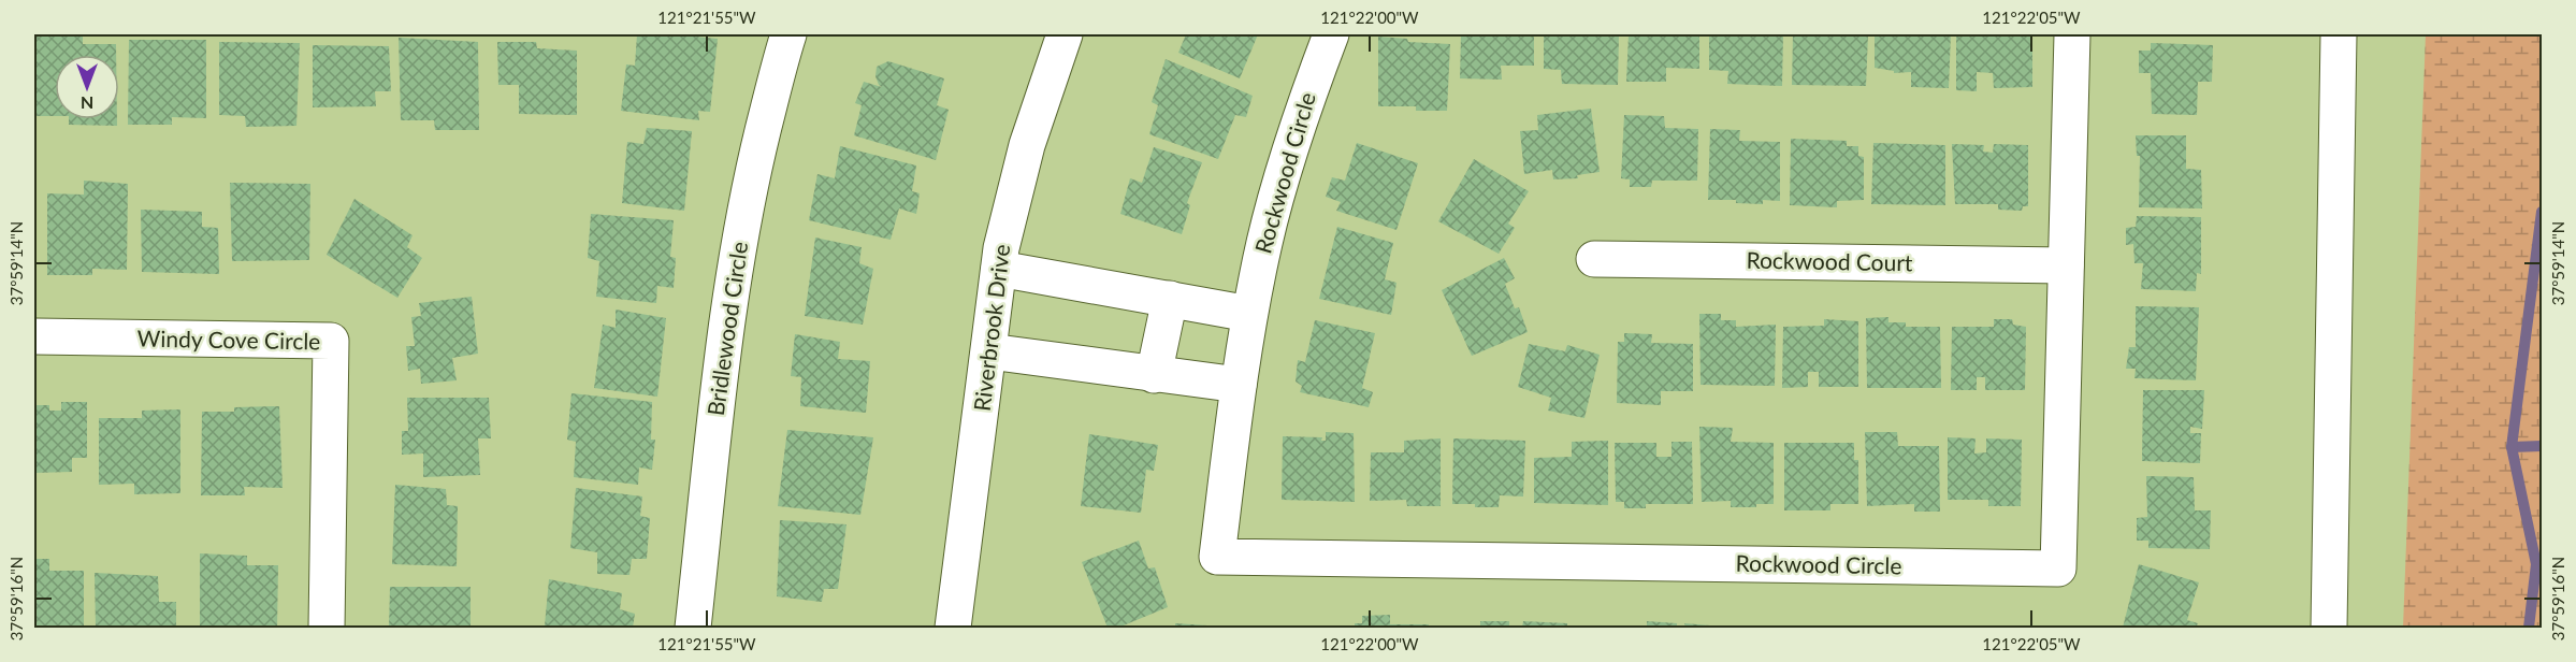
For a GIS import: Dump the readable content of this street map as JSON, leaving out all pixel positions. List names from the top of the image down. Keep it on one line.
{"streets":{"street":["Rockwood Circle","Rockwood Court","Riverbrook Drive","Bridlewood Circle","Windy Cove Circle"]},"crossings":[["Rockwood Circle","Rockwood Court"]],"north":"bottom","coordinates":["121°21'55\"W","121°22'00\"W","121°22'05\"W","37°59'14\"N","37°59'16\"N"]}
